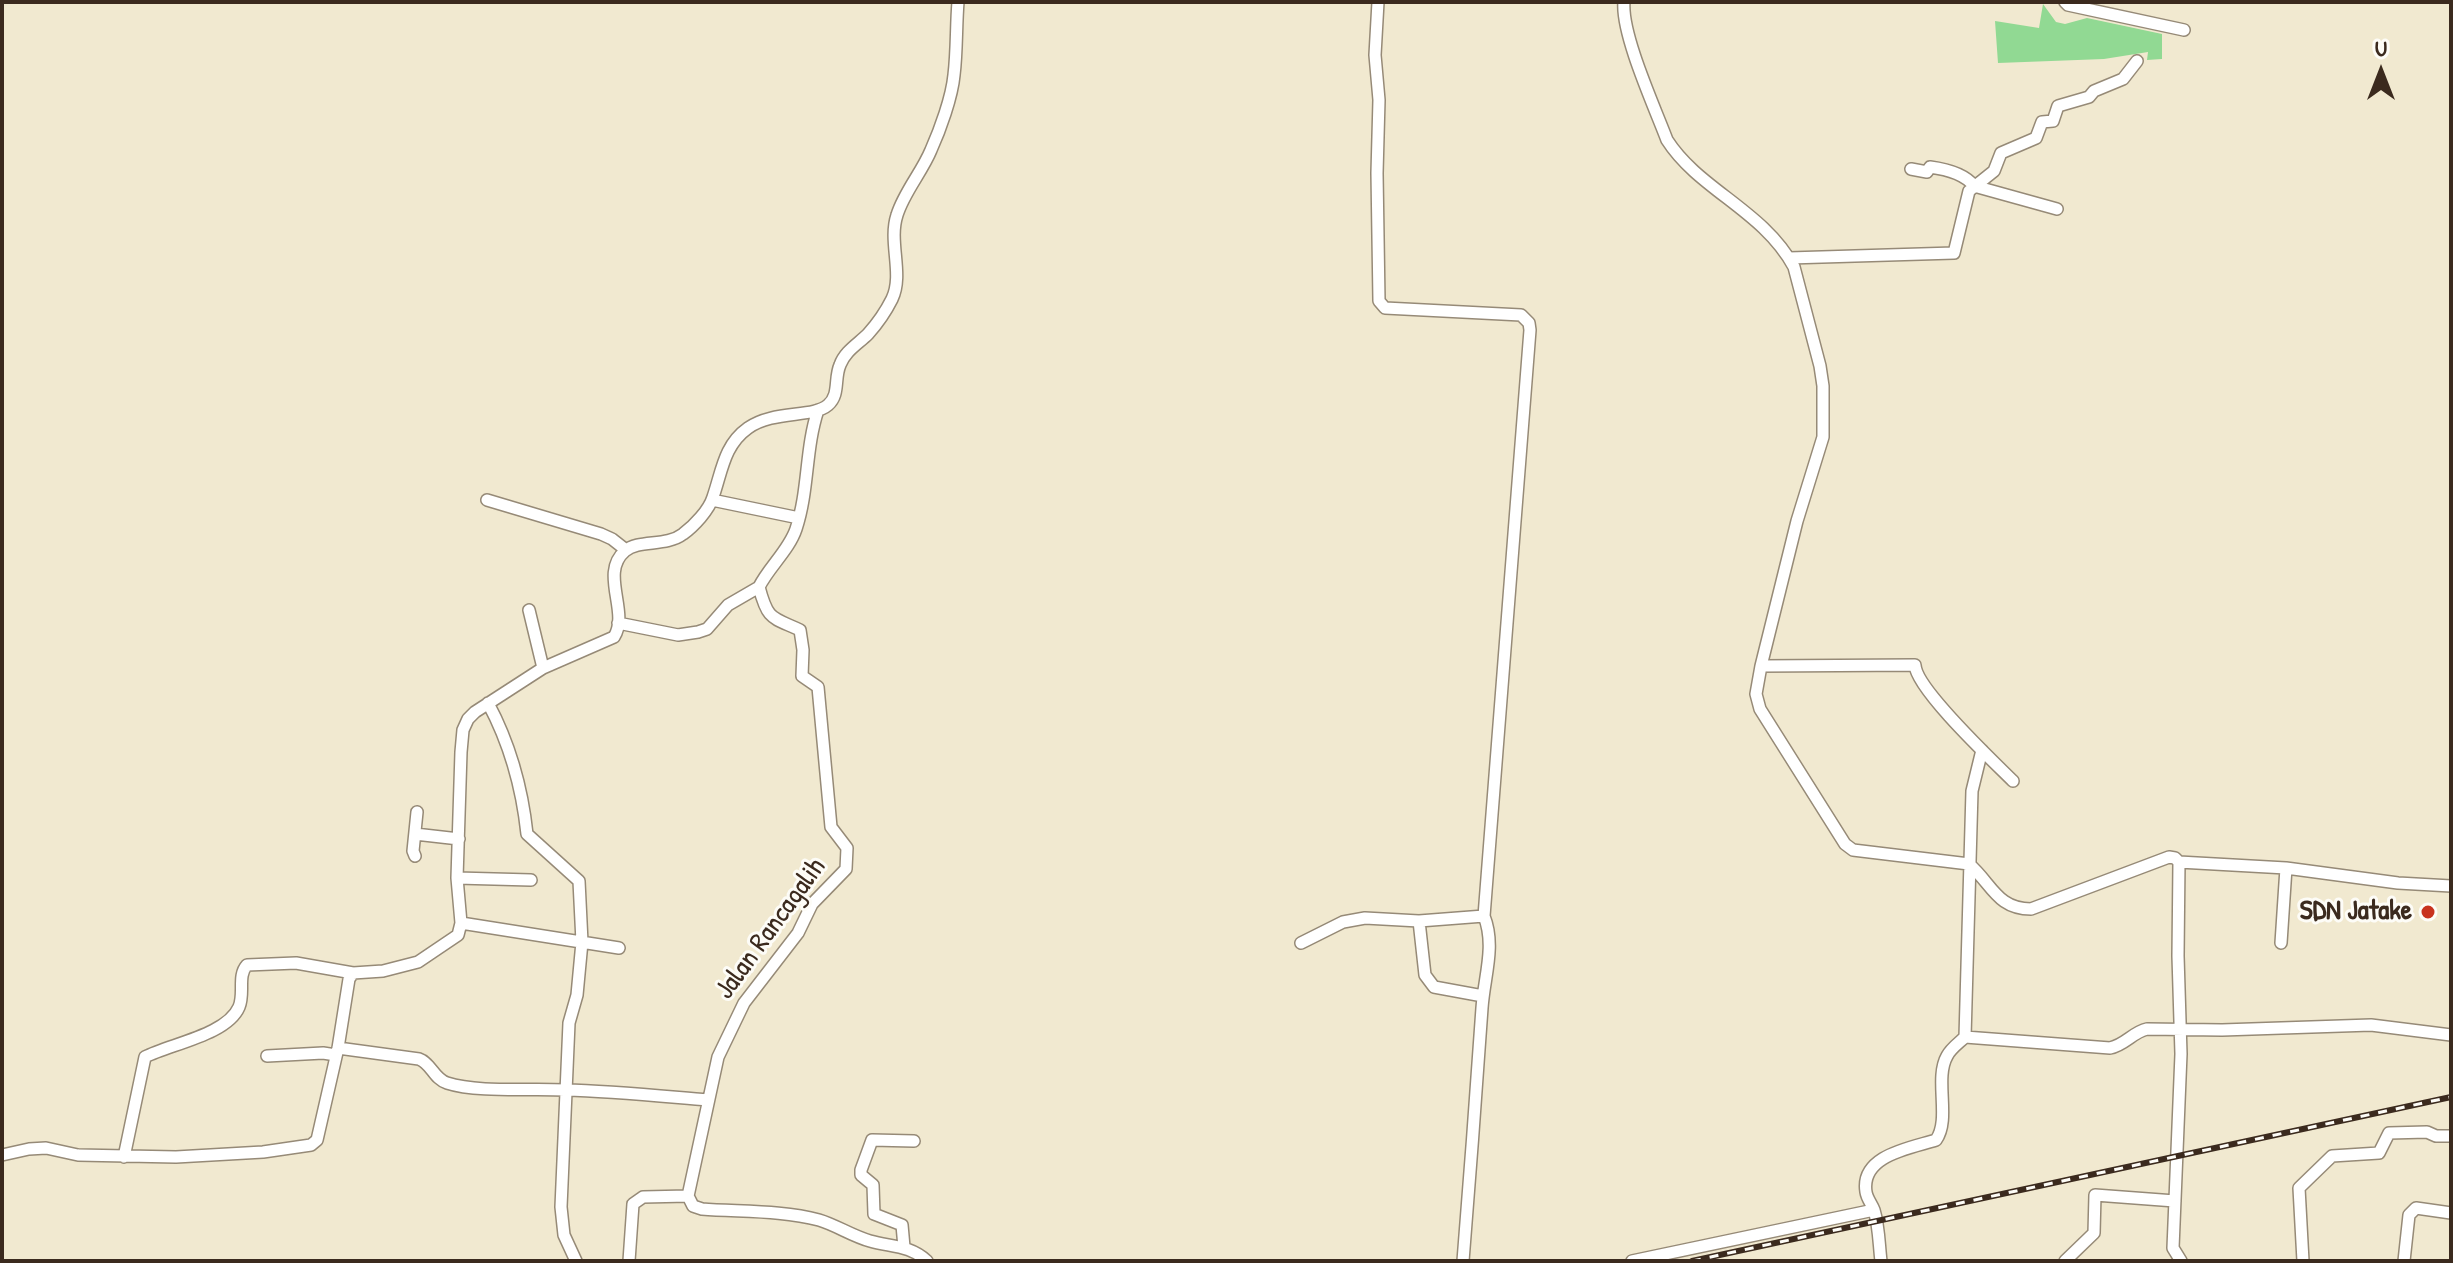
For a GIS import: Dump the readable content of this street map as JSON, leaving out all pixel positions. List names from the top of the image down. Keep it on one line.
{"streets":{"street":["Jalan Rancagalih"]},"places":["SDN Jatake"],"north":"top"}
